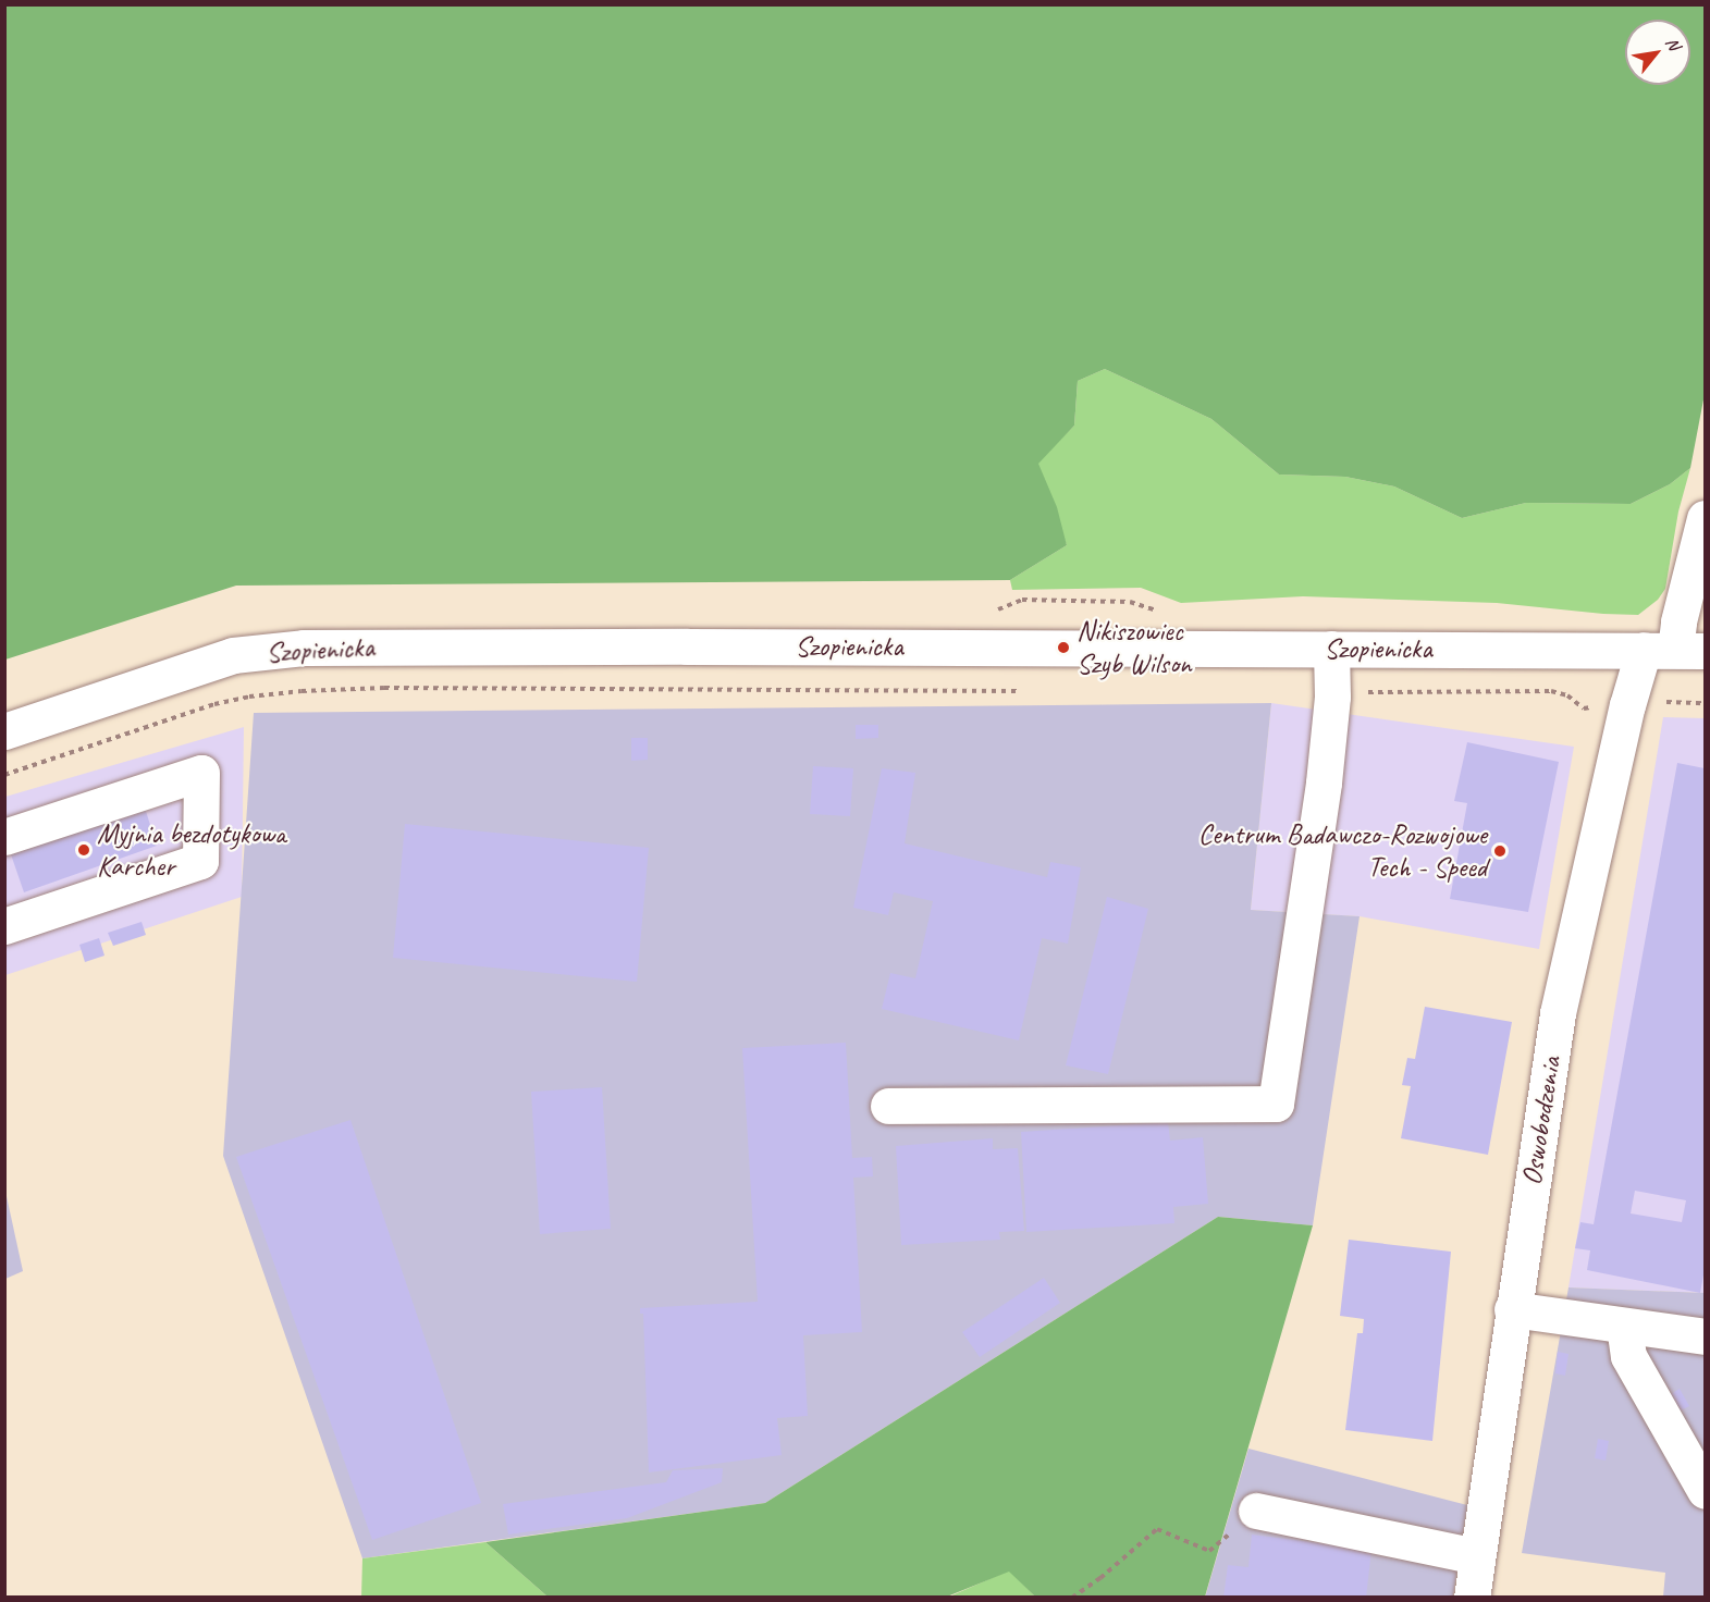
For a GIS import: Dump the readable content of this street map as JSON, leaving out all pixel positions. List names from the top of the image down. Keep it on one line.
{"streets":{"street":["Szopienicka","Oswobodzenia"]},"crossings":[["Szopienicka","Oswobodzenia"]],"places":["Nikiszowiec Szyb Wilson","Myjnia bezdotykowa Karcher","Centrum Badawczo-Rozwojowe Tech - Speed"],"north":"top right"}
